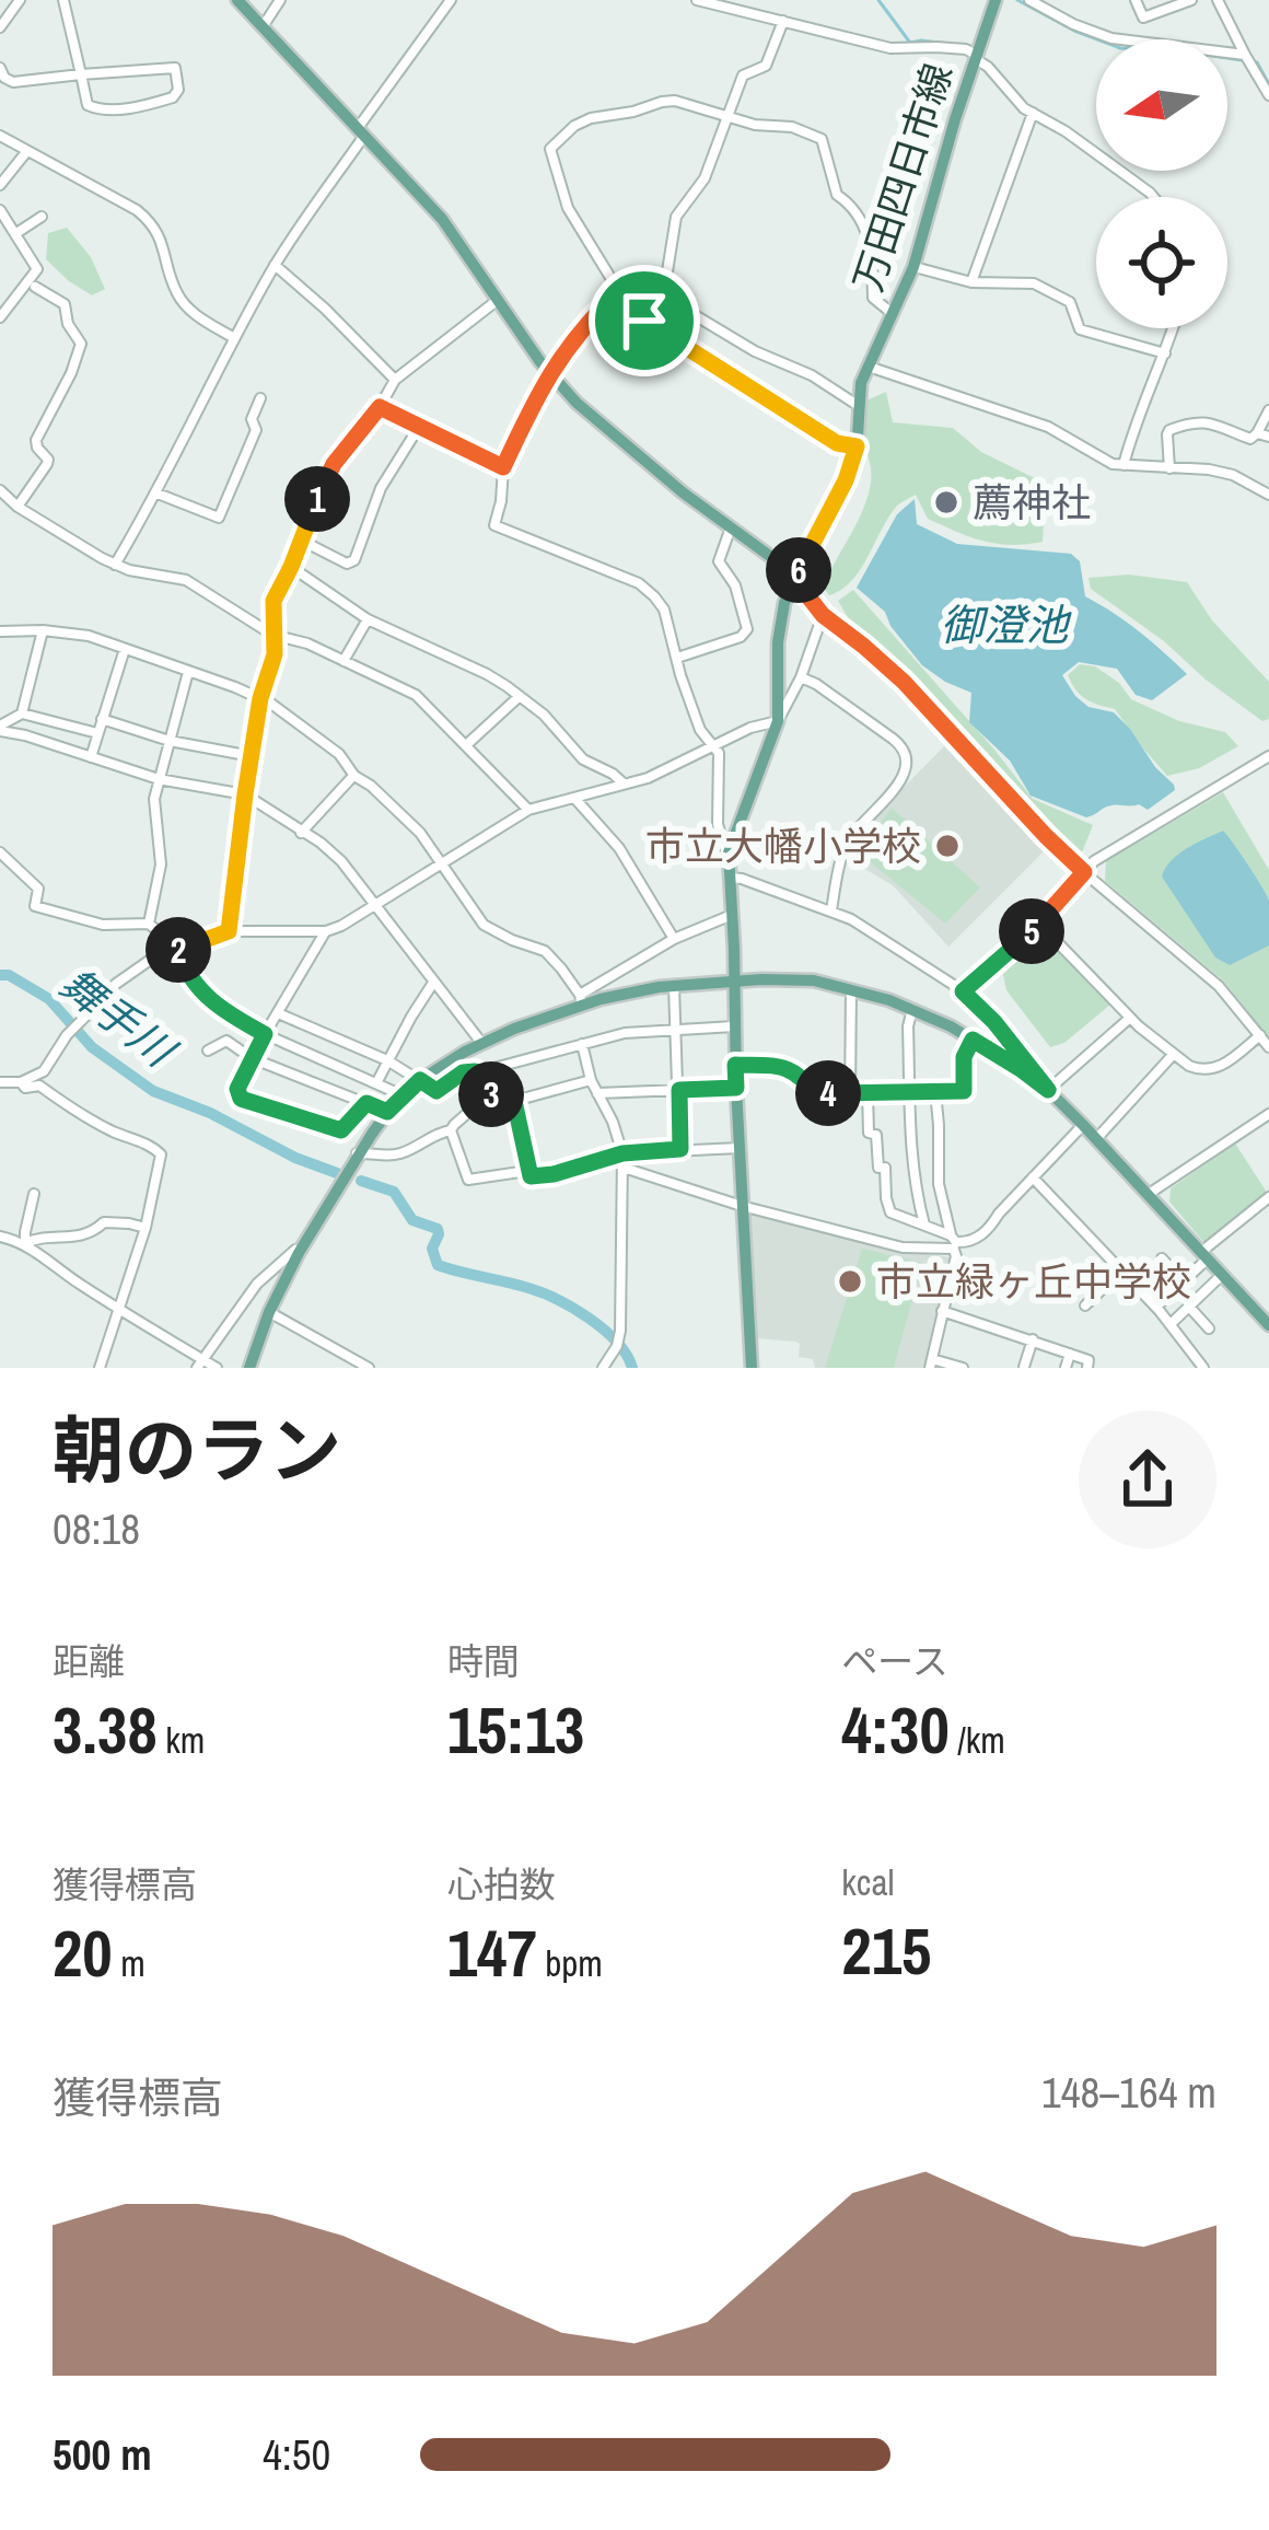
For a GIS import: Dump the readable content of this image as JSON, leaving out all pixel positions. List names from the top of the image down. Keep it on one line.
{"streets":{"main road":["万田四日市線"]},"water":["御澄池","舞手川"],"places":["薦神社","市立大幡小学校","市立緑ヶ丘中学校"],"north":"left","page":{"pins":["1","6","5","2","4","3"],"heading":["朝のラン","08:18"],"stats":[["距離","3.38 km"],["時間","15:13"],["ペース","4:30 /km"],["獲得標高","20 m"],["心拍数","147 bpm"],["kcal","215"]],"chart":["獲得標高","148–164 m"],"list":[{"name":"500 m","note":"4:50"}]}}
